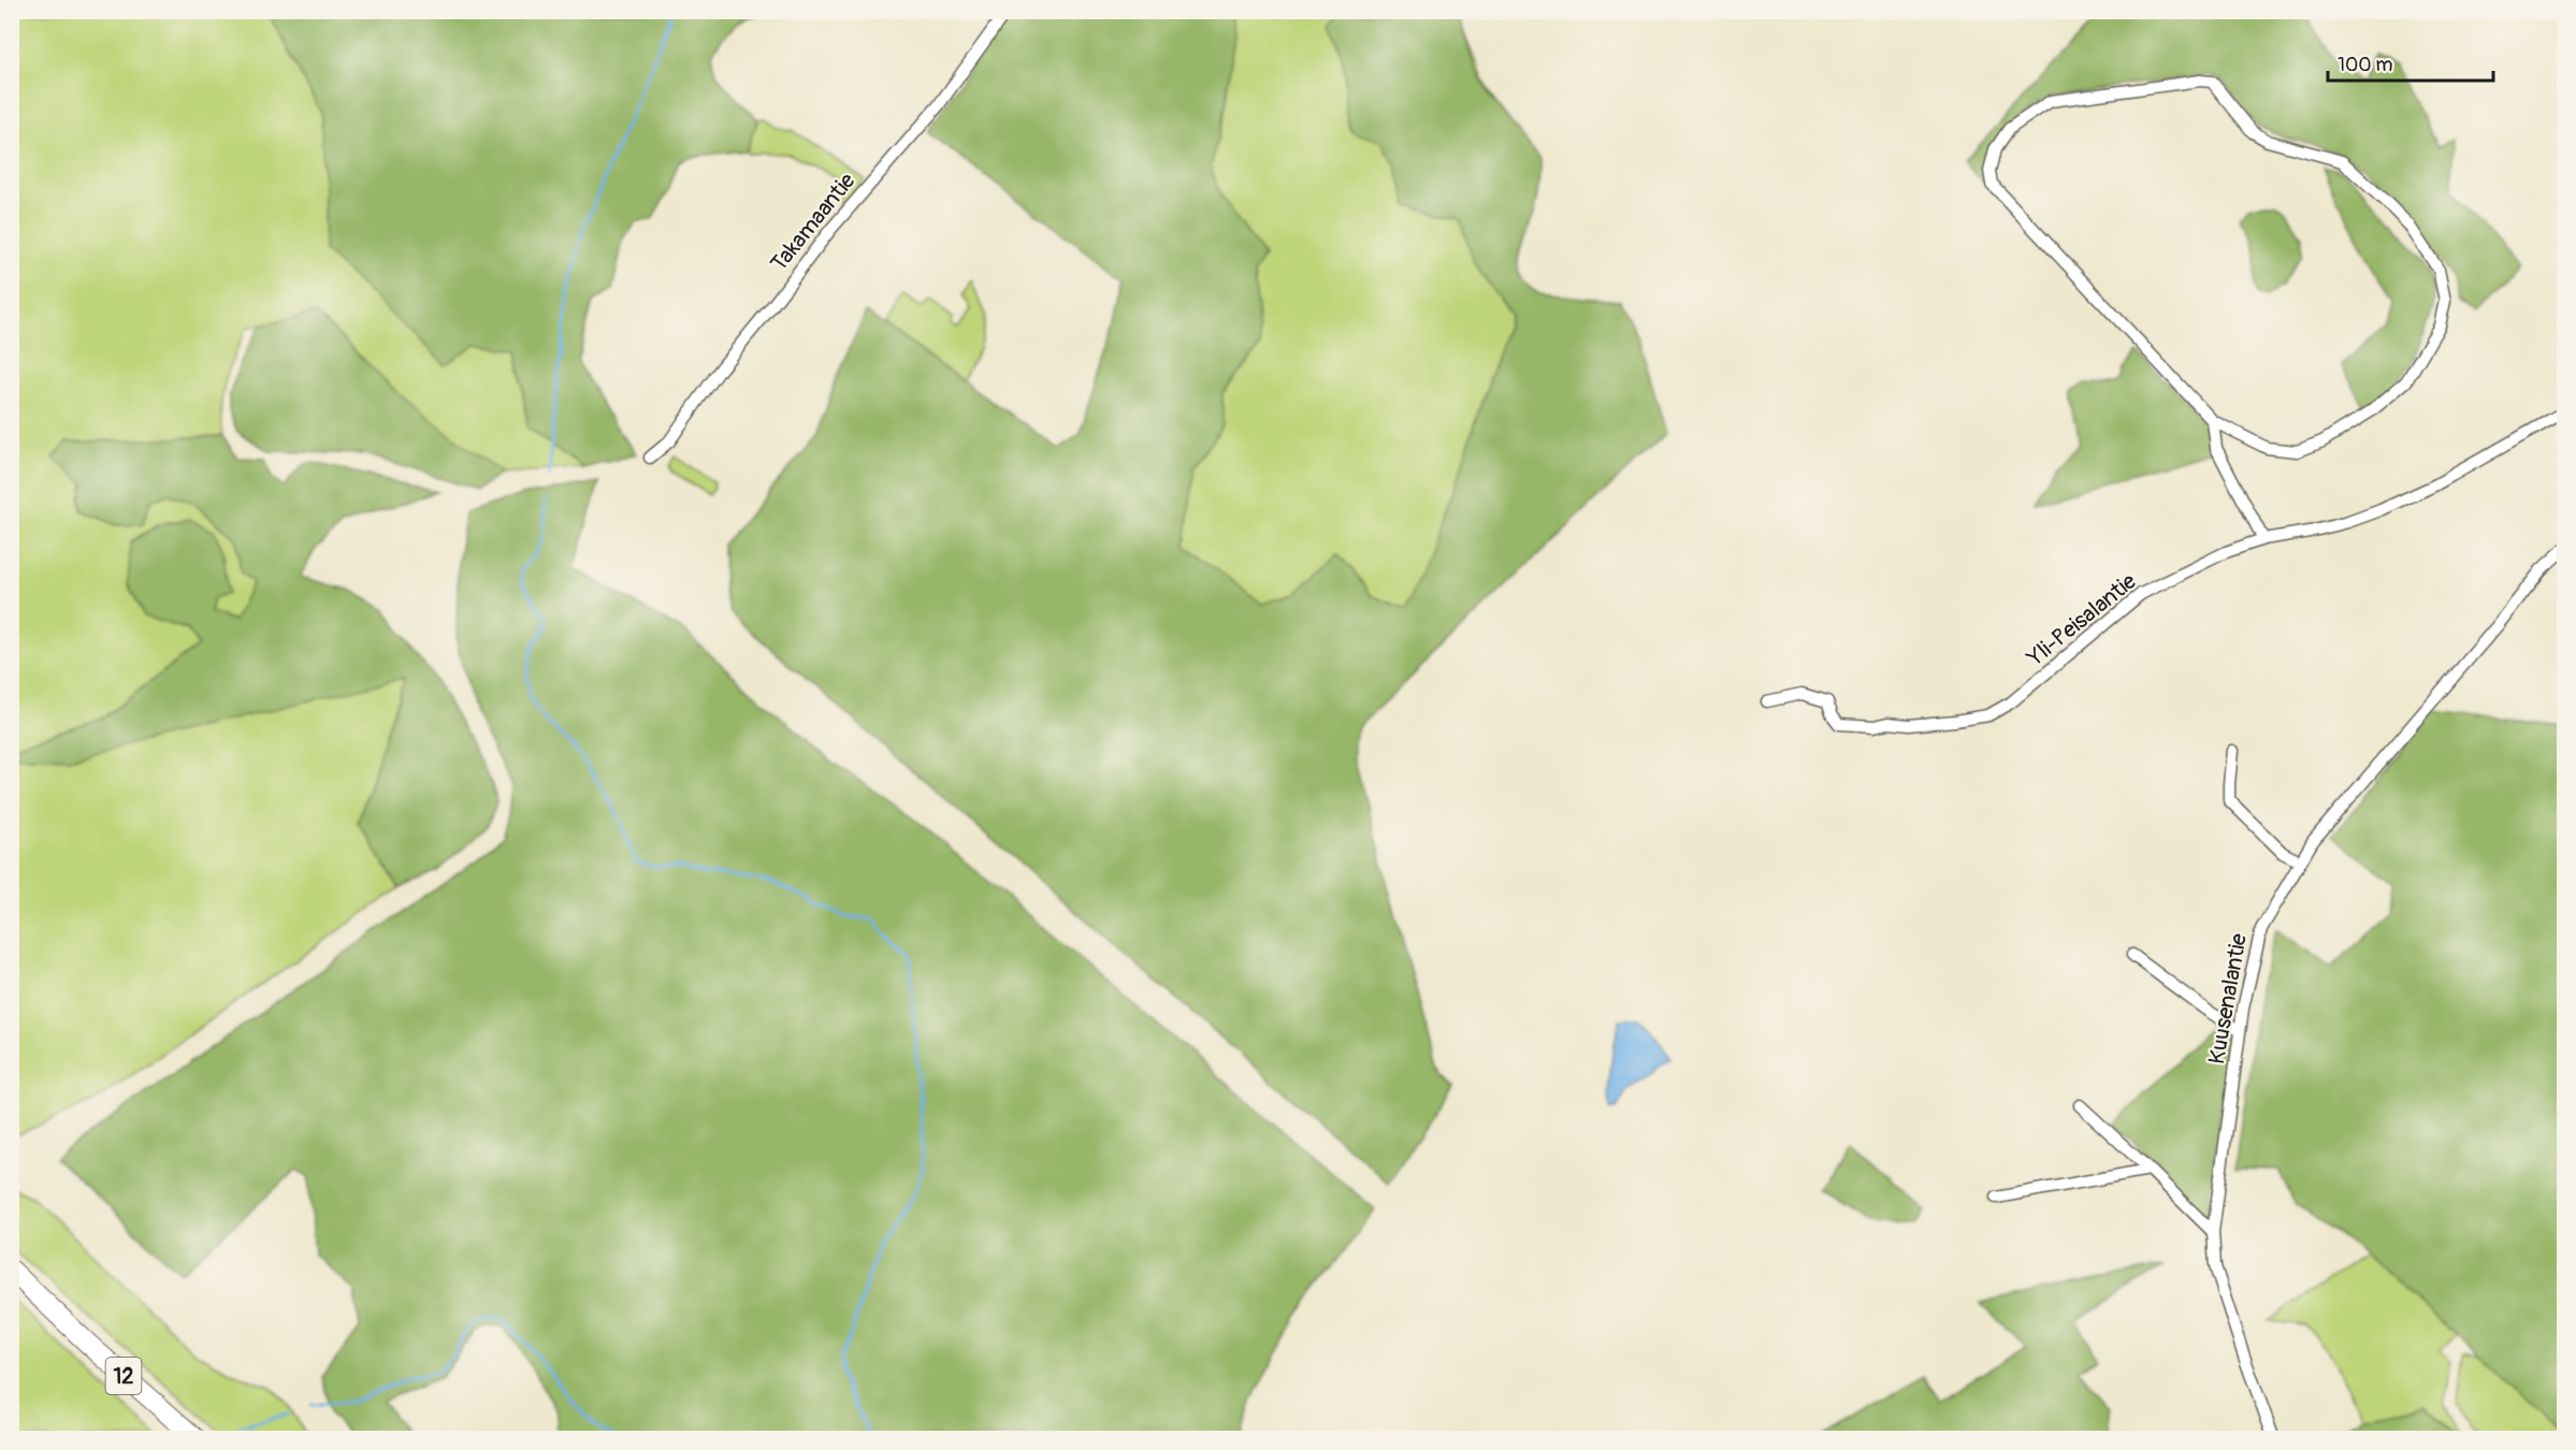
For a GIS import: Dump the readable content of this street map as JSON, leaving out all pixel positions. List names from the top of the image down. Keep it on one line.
{"streets":{"highway":["12"],"street":["Takamaantie","Yli-Peisalantie","Kuusenalantie"]},"scale_bar":"100 m"}
